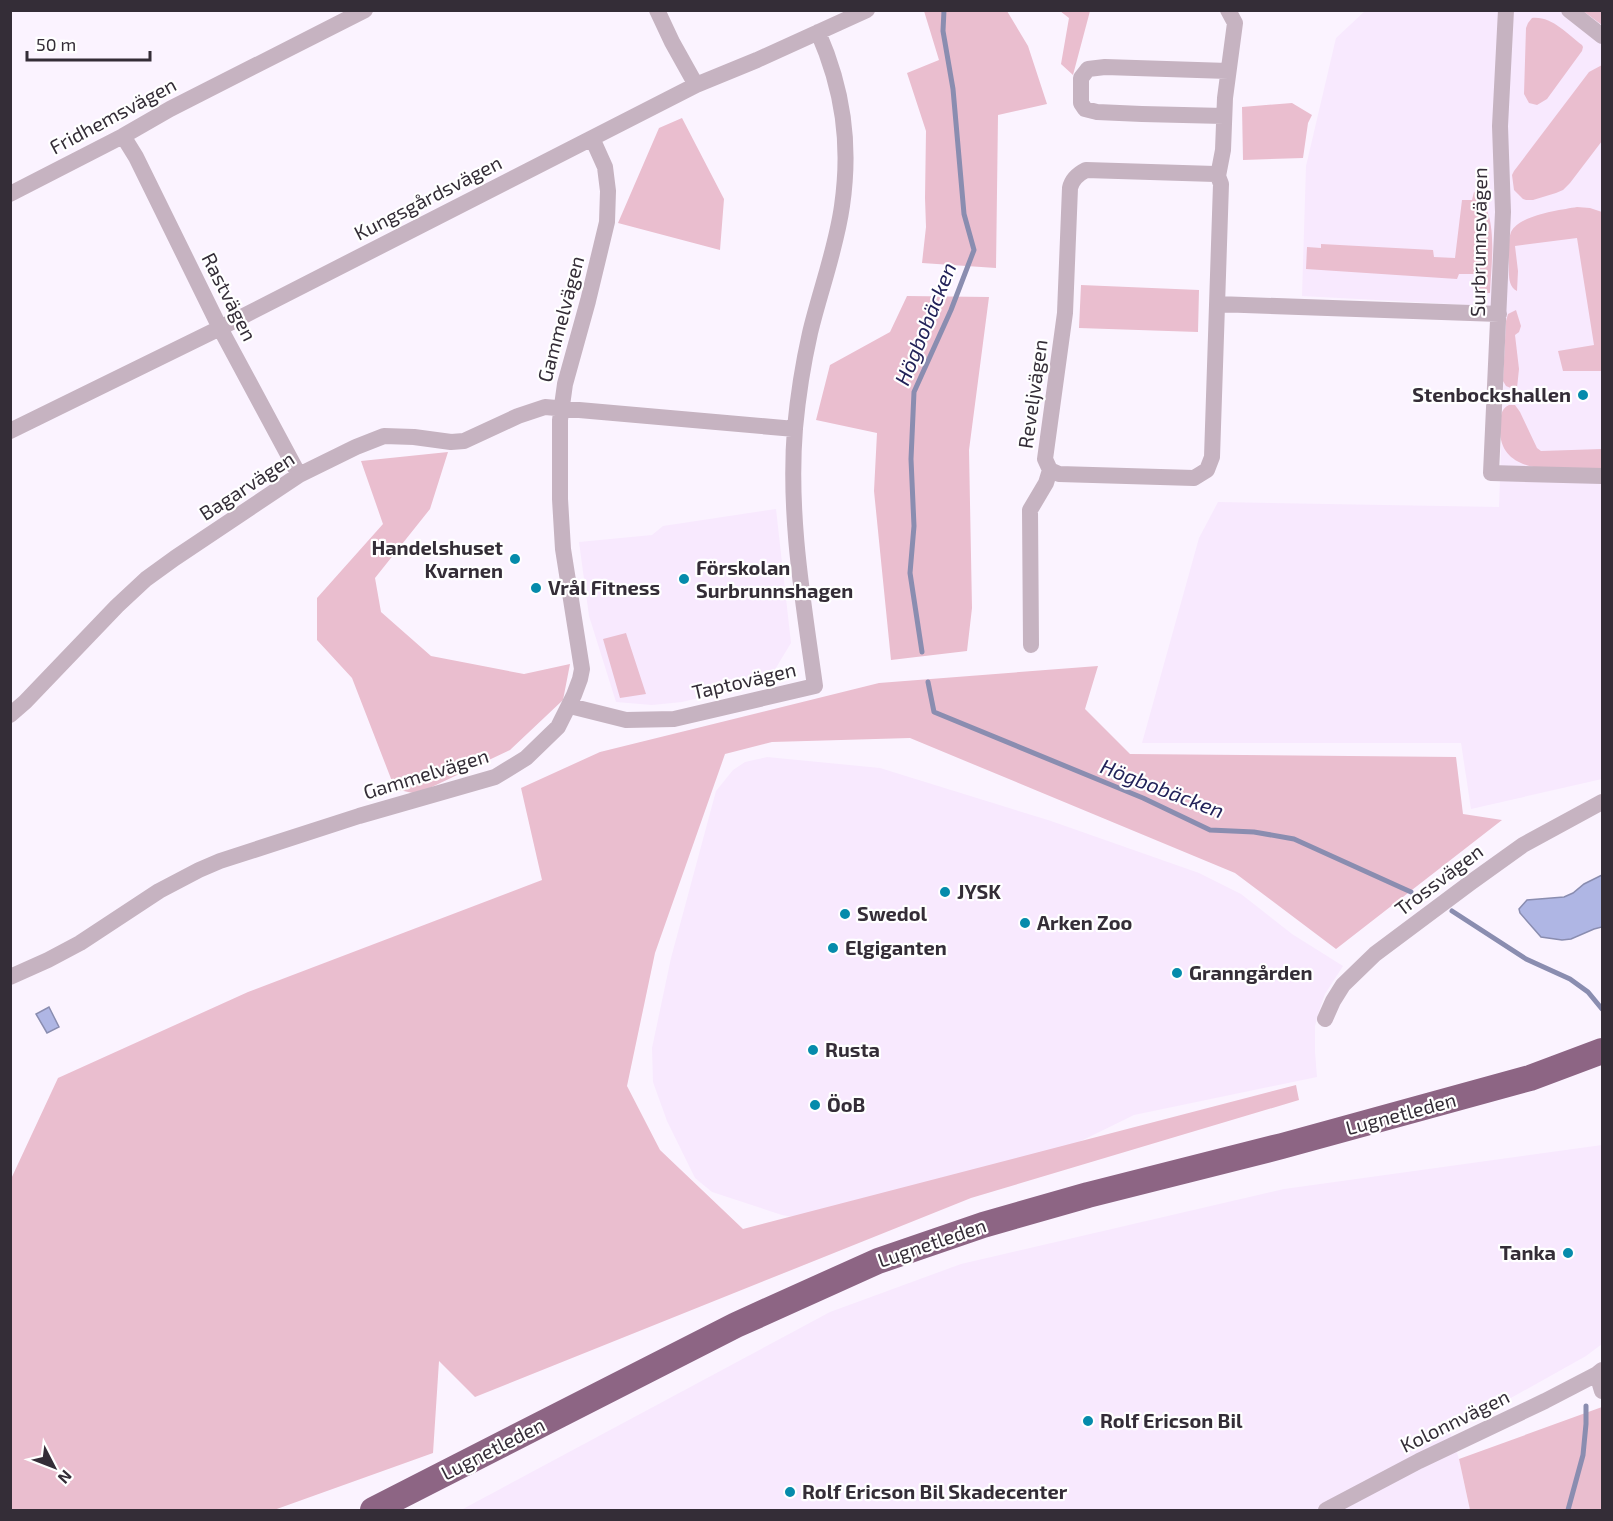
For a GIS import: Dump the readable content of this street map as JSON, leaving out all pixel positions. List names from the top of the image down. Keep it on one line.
{"streets":{"highway":["Lugnetleden"],"street":["Fridhemsvägen","Kungsgårdsvägen","Surbrunnsvägen","Rastvägen","Gammelvägen","Reveljvägen","Bagarvägen","Taptovägen","Trossvägen","Kolonnvägen"]},"crossings":[["Fridhemsvägen","Rastvägen"],["Kungsgårdsvägen","Rastvägen"],["Kungsgårdsvägen","Gammelvägen"],["Kungsgårdsvägen","Taptovägen"],["Rastvägen","Bagarvägen"],["Gammelvägen","Bagarvägen"],["Gammelvägen","Taptovägen"]],"water":["Högbobäcken"],"places":["Stenbockshallen","Handelshuset Kvarnen","Förskolan Surbrunnshagen","Vrål Fitness","JYSK","Swedol","Arken Zoo","Elgiganten","Granngården","Rusta","ÖoB","Tanka","Rolf Ericson Bil","Rolf Ericson Bil Skadecenter"],"scale_bar":"50 m","north":"bottom right"}
